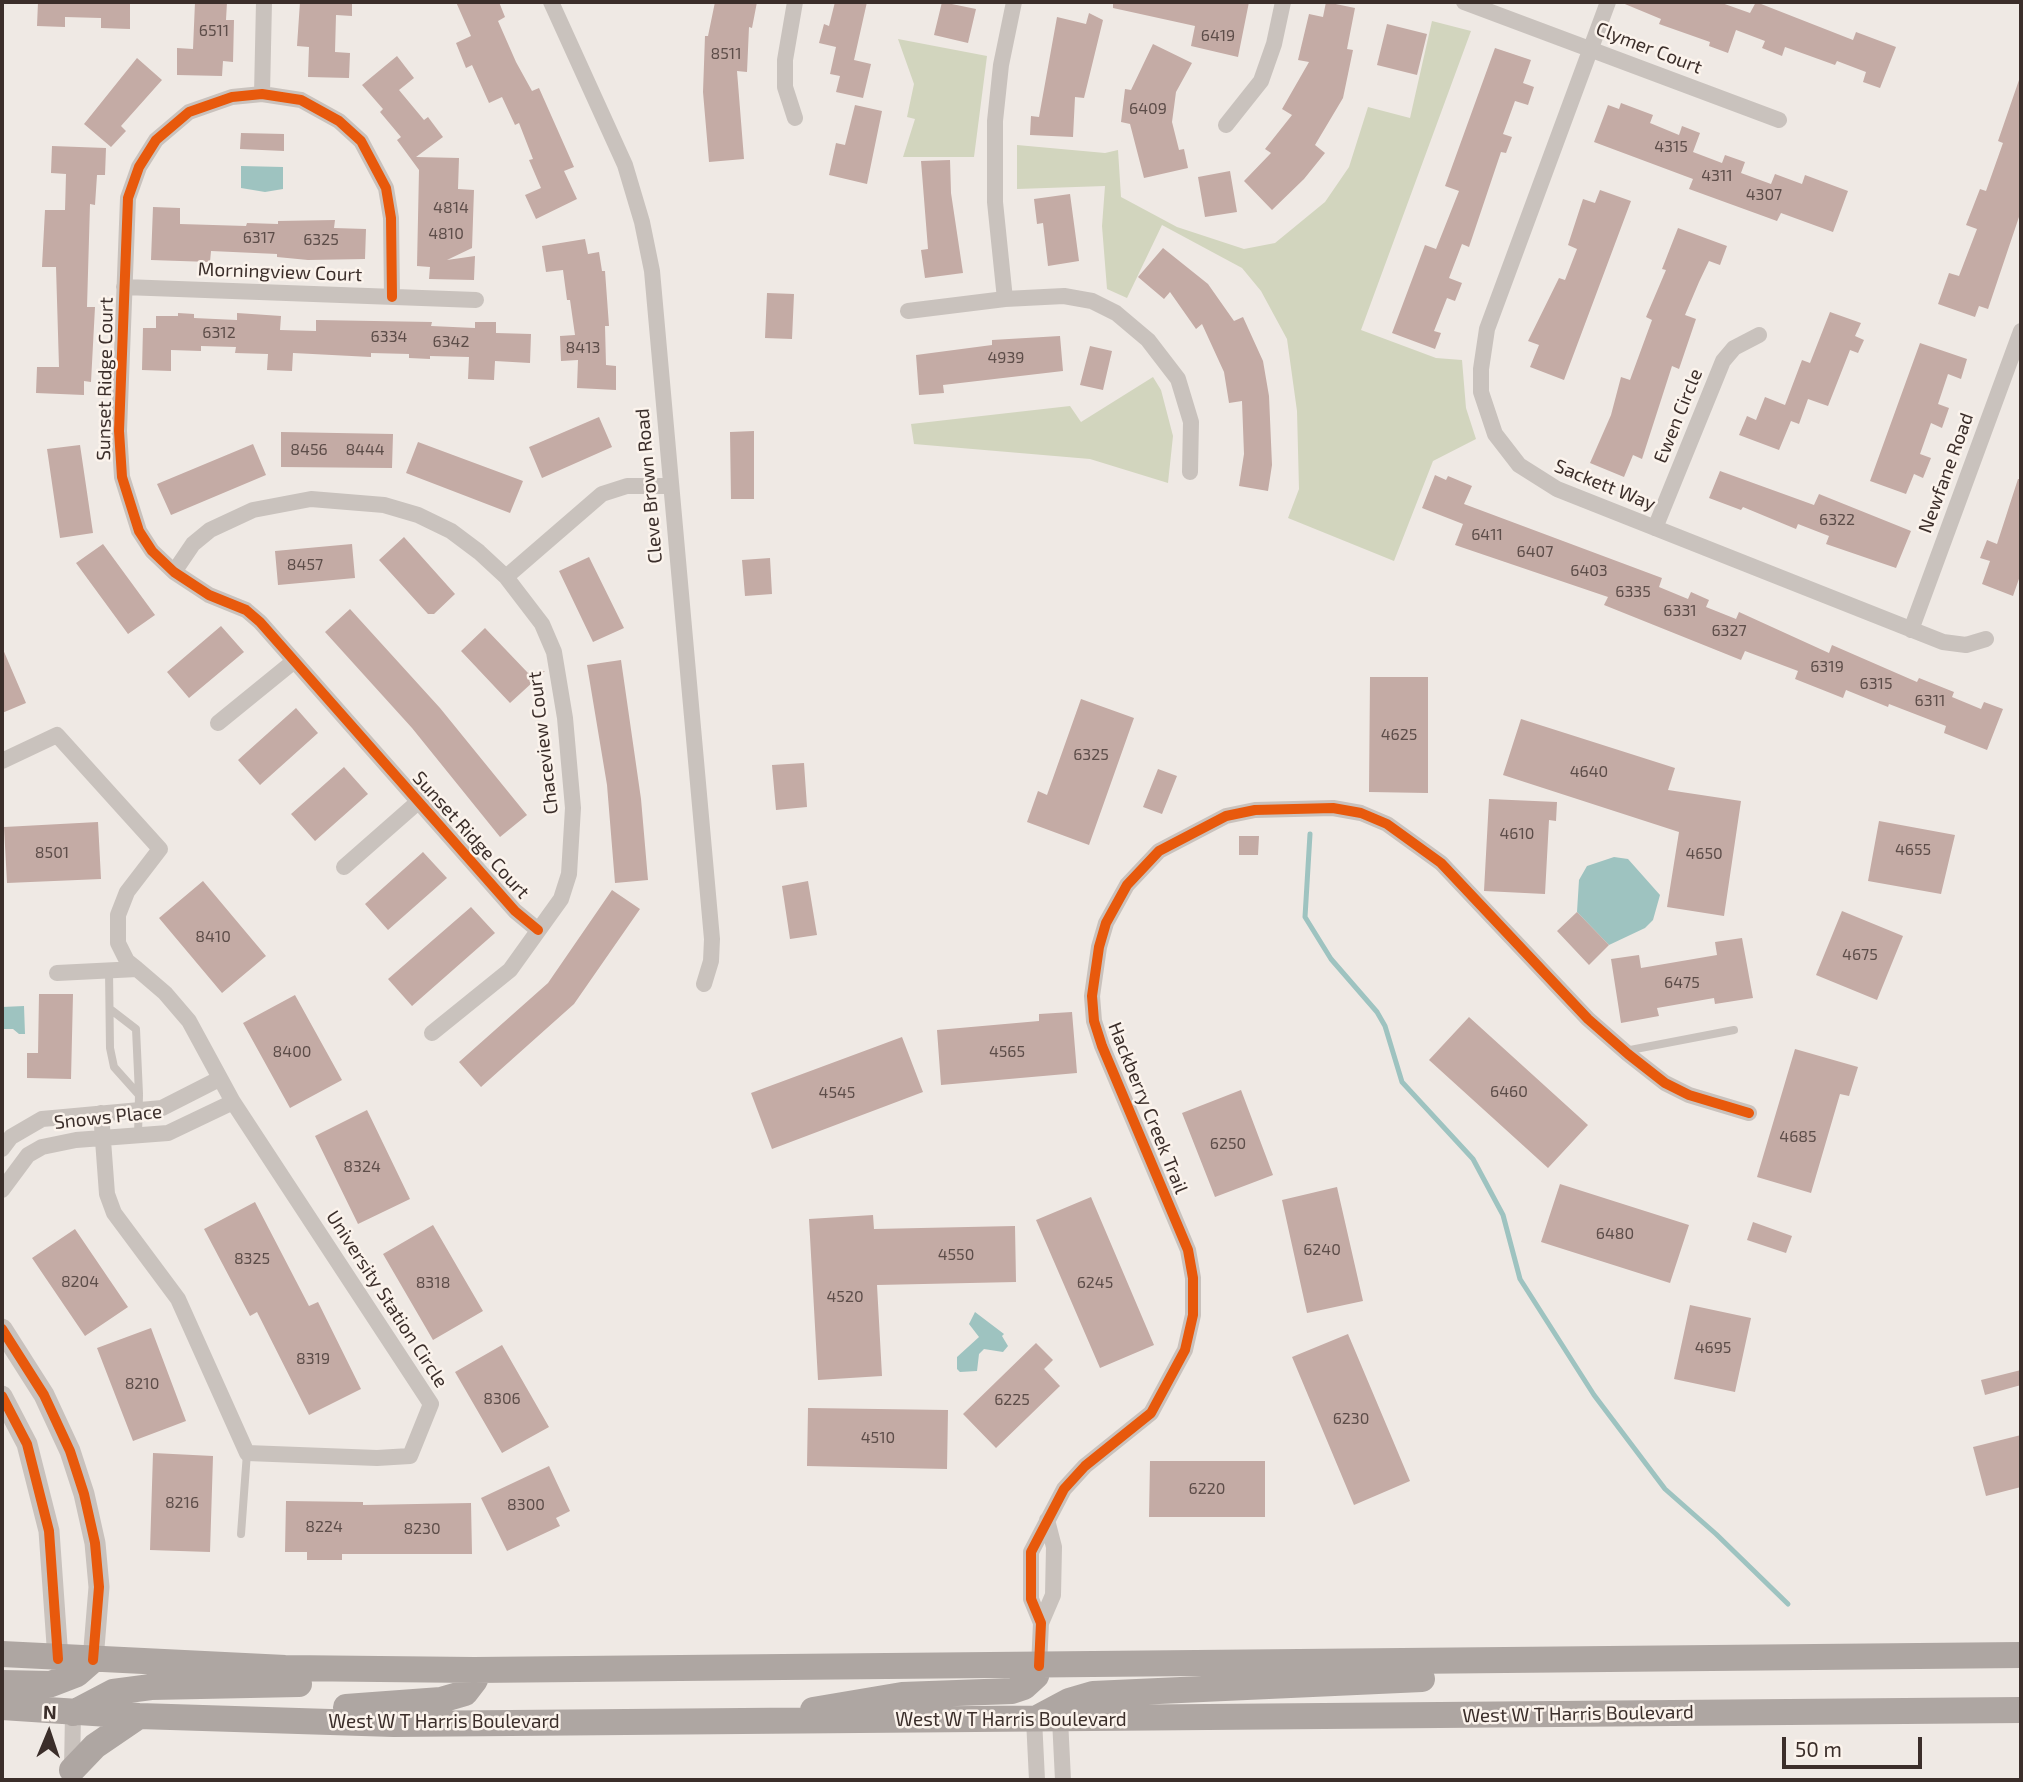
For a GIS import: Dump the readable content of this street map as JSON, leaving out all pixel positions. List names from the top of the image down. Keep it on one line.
{"streets":{"main road":["West W T Harris Boulevard"],"street":["Clymer Court","Morningview Court","Sunset Ridge Court","Ewen Circle","Newfane Road","Sackett Way","Cleve Brown Road","Chaceview Court","Hackberry Creek Trail","Snows Place","University Station Circle"]},"crossings":[["Clymer Court","Sackett Way"],["Morningview Court","Sunset Ridge Court"],["Sunset Ridge Court","Chaceview Court"],["Ewen Circle","Sackett Way"],["Newfane Road","Sackett Way"],["Snows Place","University Station Circle"]],"house_numbers":["6511","6419","8511","6409","4315","4311","4307","4814","4810","6317","6325","6312","6334","6342","8413","4939","8456","8444","6322","6411","6407","8457","6403","6335","6331","6327","6319","6315","6311","4625","6325","4640","4610","4655","8501","4650","8410","4675","6475","8400","4565","6460","4545","4685","6250","8324","6480","6240","4550","8325","8204","8318","6245","4520","4695","8319","8210","8306","6225","6230","4510","6220","8216","8300","8224","8230"],"scale_bar":"50 m","north":"top"}
